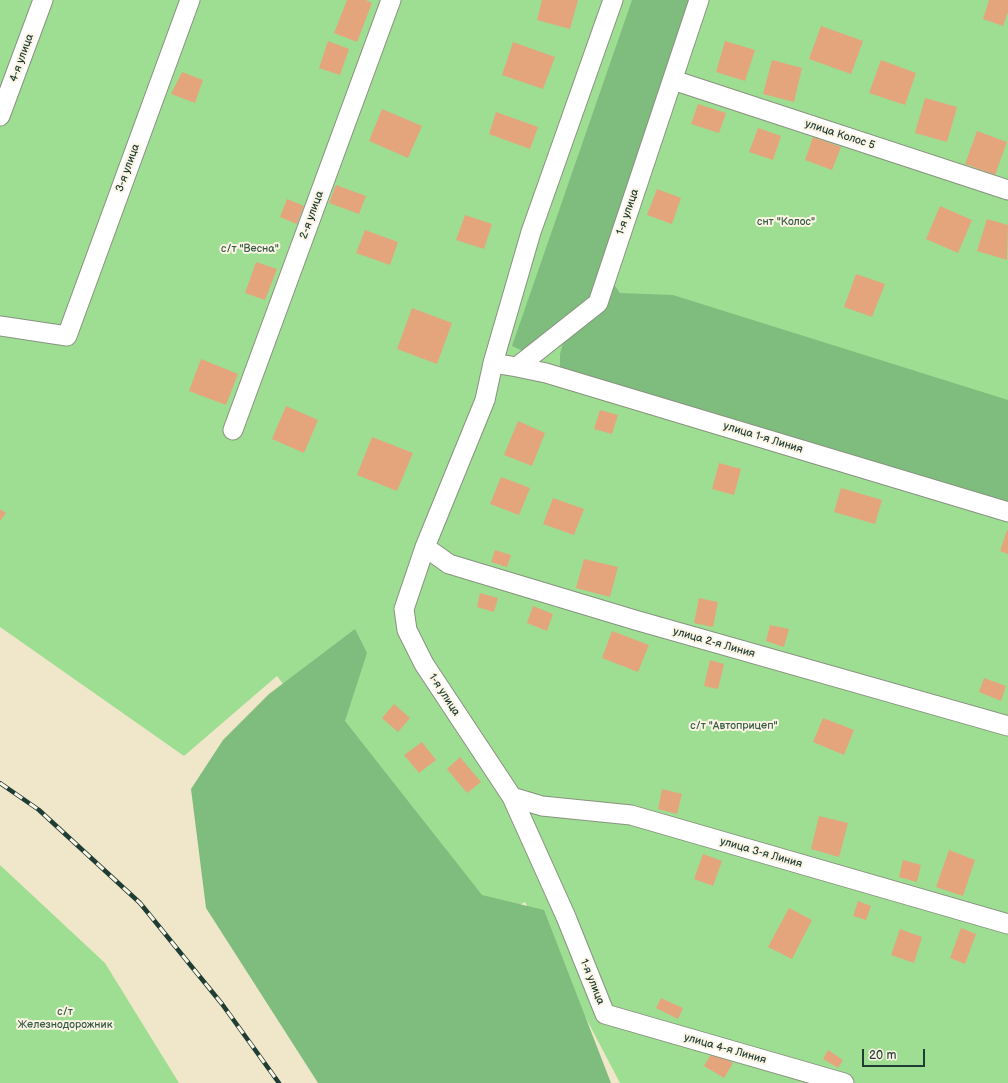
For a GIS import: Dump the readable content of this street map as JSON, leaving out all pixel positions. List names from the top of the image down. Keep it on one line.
{"streets":{"street":["4-я улица","улица Колос 5","3-я улица","1-я улица","2-я улица","улица 1-я Линия","улица 2-я Линия","улица 3-я Линия","улица 4-я Линия"]},"crossings":[["улица Колос 5","1-я улица"],["1-я улица","улица 1-я Линия"],["1-я улица","улица 2-я Линия"],["1-я улица","улица 3-я Линия"],["1-я улица","улица 4-я Линия"]],"parks":["снт \"Колос\"","с/т \"Весна\"","с/т \"Автоприцеп\"","с/т Железнодорожник"],"scale_bar":"20 m"}
